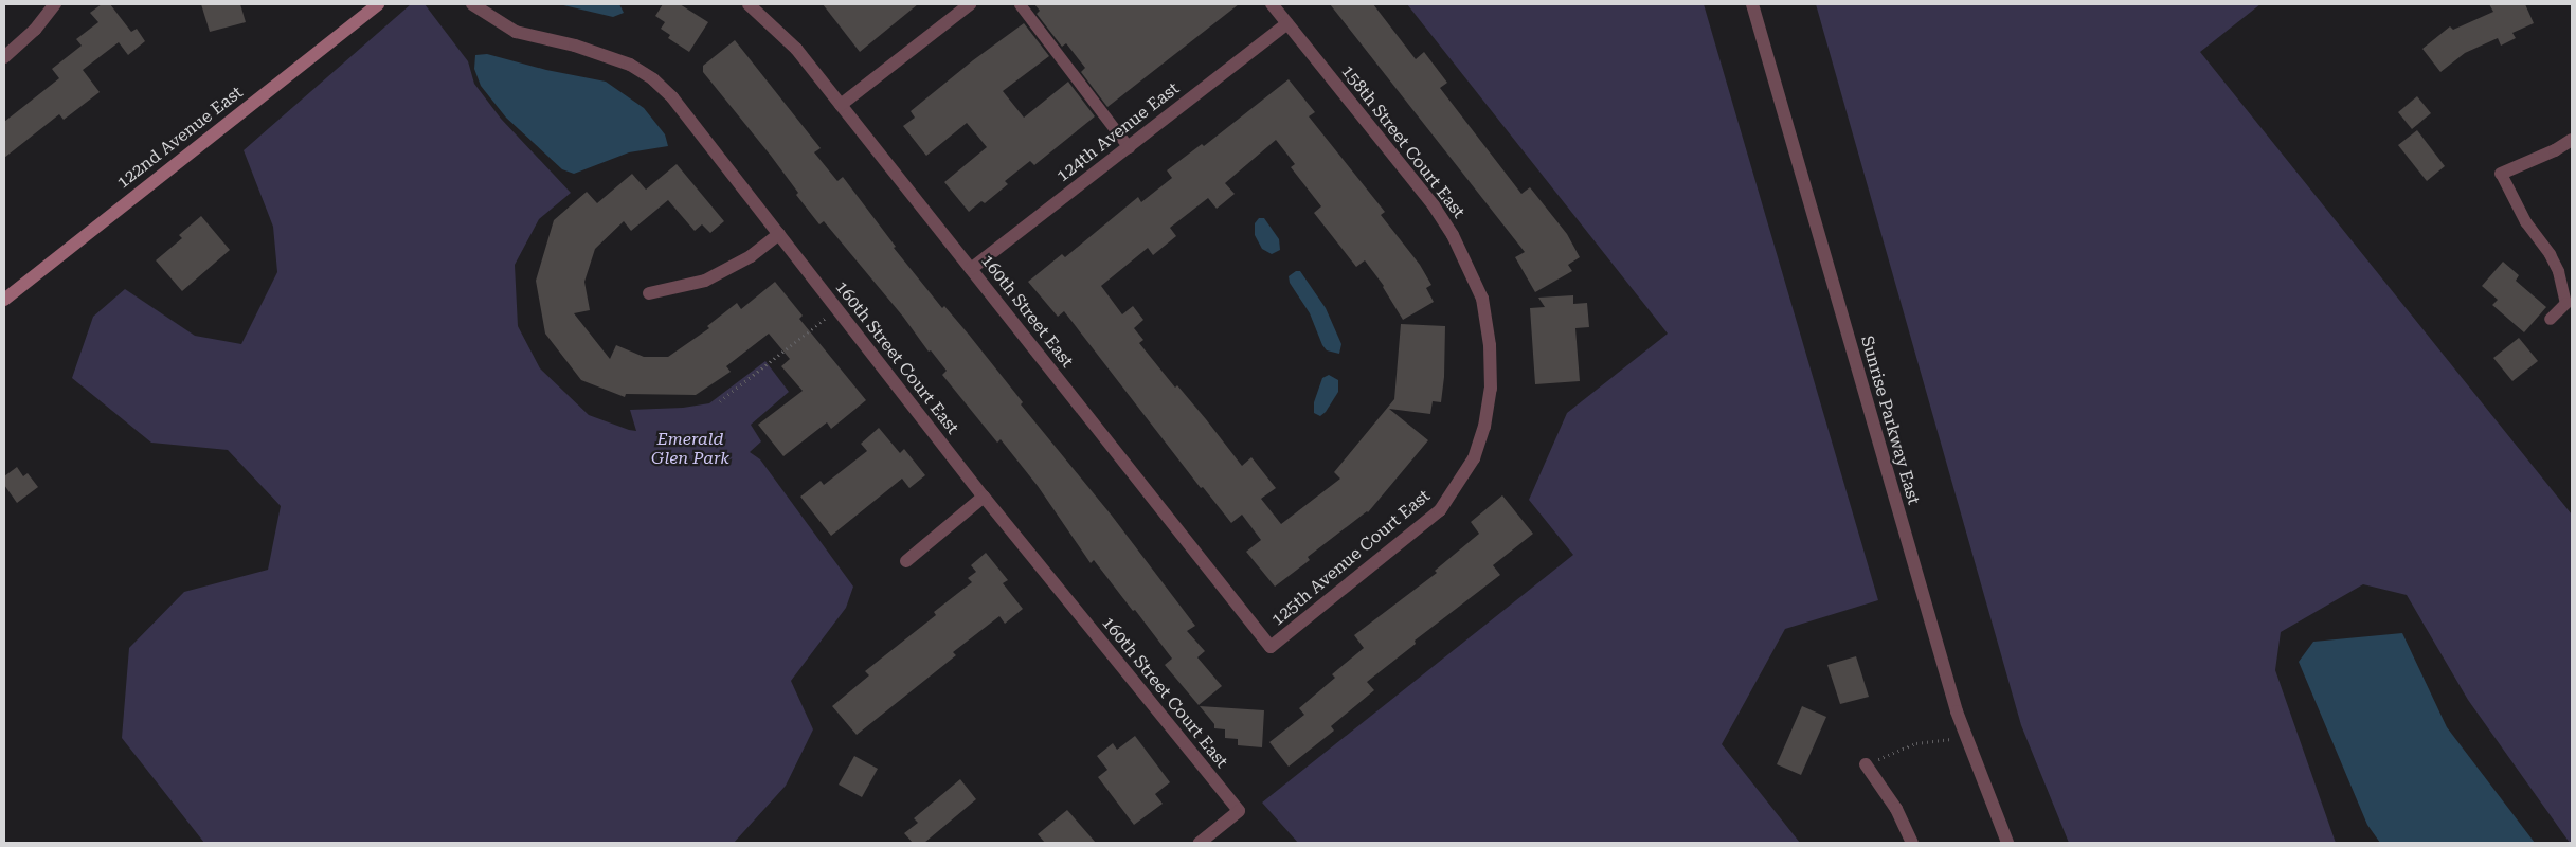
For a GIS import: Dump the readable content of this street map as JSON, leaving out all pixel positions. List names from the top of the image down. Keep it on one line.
{"streets":{"main road":["122nd Avenue East"],"street":["124th Avenue East","158th Street Court East","160th Street East","160th Street Court East","Sunrise Parkway East","125th Avenue Court East"]},"crossings":[["124th Avenue East","158th Street Court East"],["124th Avenue East","160th Street East"],["158th Street Court East","125th Avenue Court East"],["160th Street East","125th Avenue Court East"]],"parks":["Emerald Glen Park"]}
